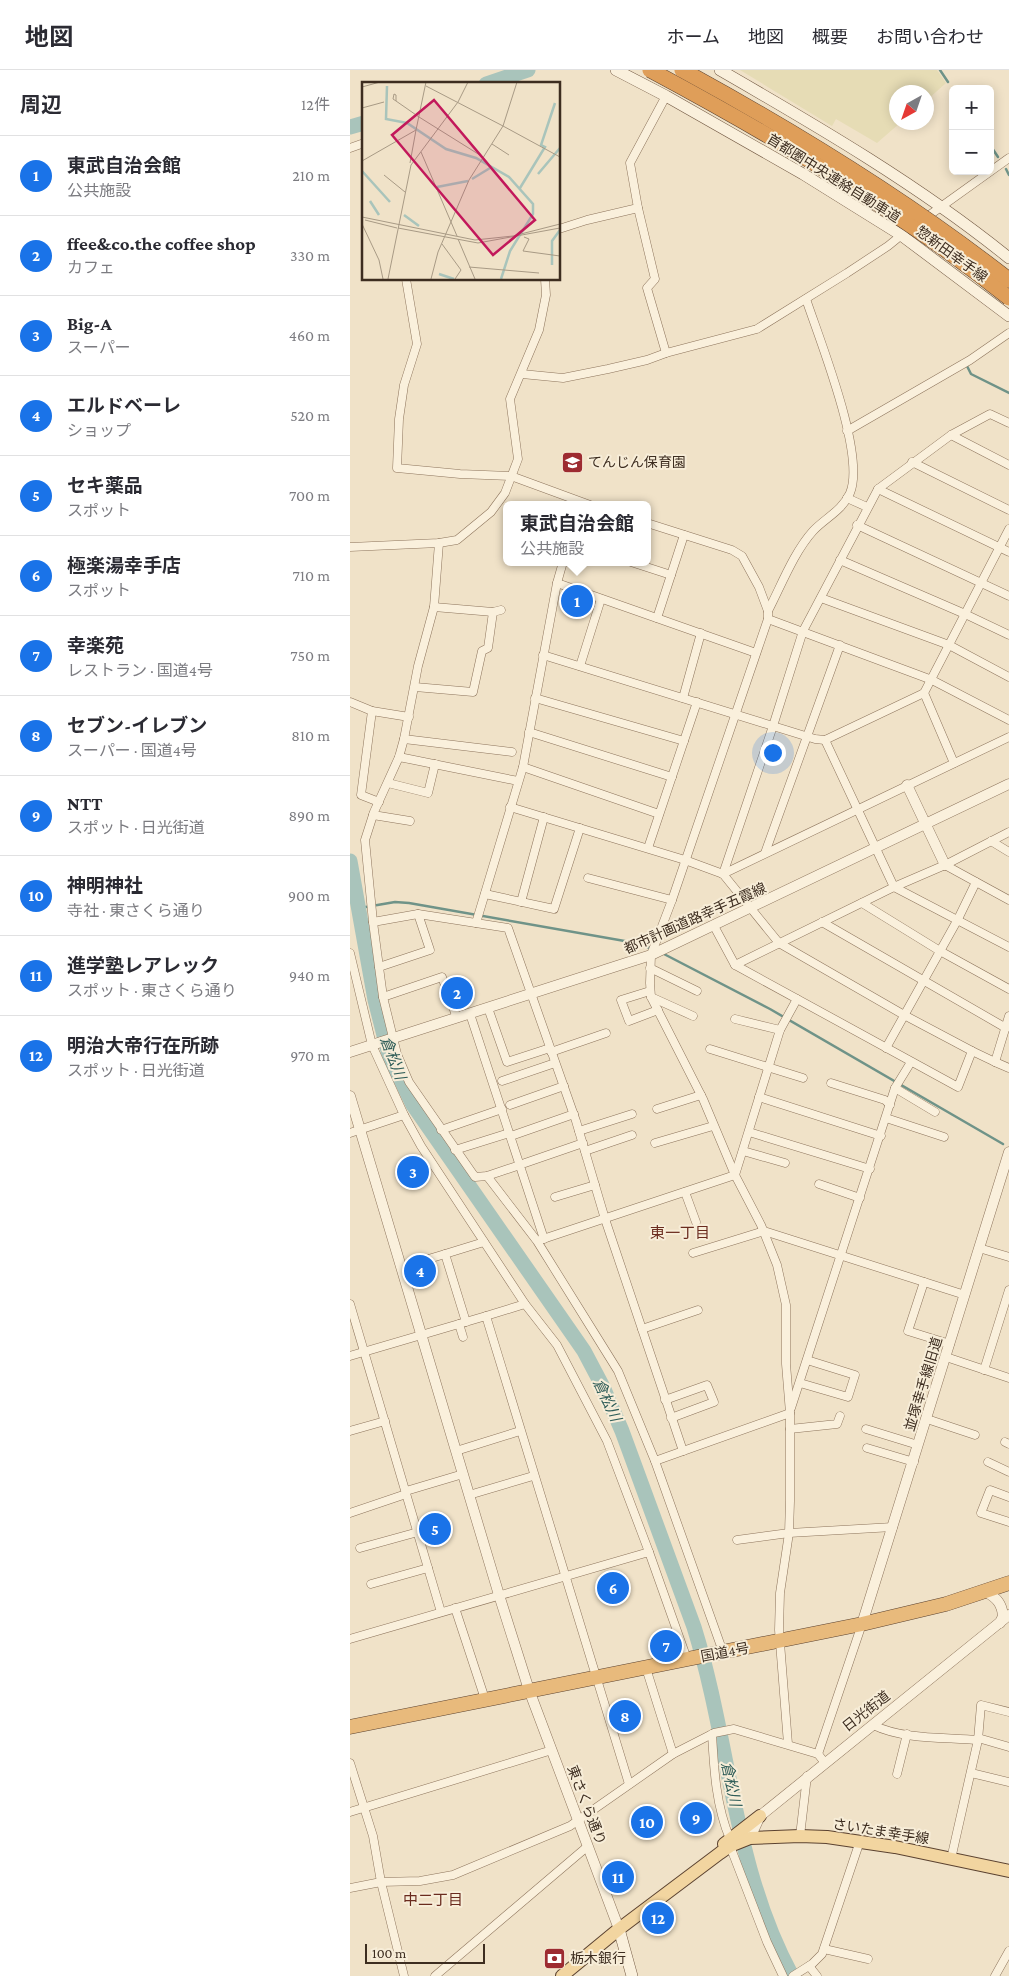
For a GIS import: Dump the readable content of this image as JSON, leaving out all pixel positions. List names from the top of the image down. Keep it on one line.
{"streets":{"highway":["首都圏中央連絡自動車道","国道4号"],"main road":["惣新田幸手線","さいたま幸手線"],"street":["都市計画道路幸手五霞線","並塚幸手線旧道","日光街道","東さくら通り"]},"crossings":[["並塚幸手線旧道","国道4号"],["国道4号","東さくら通り"]],"districts":["東一丁目","中二丁目"],"water":["倉松川"],"places":{"school or university":["てんじん保育園"],"bank":["栃木銀行"]},"scale_bar":"100 m","north":"bottom left","page":{"header":"地図","nav":["ホーム","地図","概要","お問い合わせ"],"heading":["周辺","12件"],"map_buttons":["+","−"],"list":[{"mark":"1","name":"東武自治会館","note":"公共施設","value":"210 m"},{"mark":"2","name":"ffee&co.the coffee shop","note":"カフェ","value":"330 m"},{"mark":"3","name":"Big-A","note":"スーパー","value":"460 m"},{"mark":"4","name":"エルドベーレ","note":"ショップ","value":"520 m"},{"mark":"5","name":"セキ薬品","note":"スポット","value":"700 m"},{"mark":"6","name":"極楽湯幸手店","note":"スポット","value":"710 m"},{"mark":"7","name":"幸楽苑","note":"レストラン · 国道4号","value":"750 m"},{"mark":"8","name":"セブン-イレブン","note":"スーパー · 国道4号","value":"810 m"},{"mark":"9","name":"NTT","note":"スポット · 日光街道","value":"890 m"},{"mark":"10","name":"神明神社","note":"寺社 · 東さくら通り","value":"900 m"},{"mark":"11","name":"進学塾レアレック","note":"スポット · 東さくら通り","value":"940 m"},{"mark":"12","name":"明治大帝行在所跡","note":"スポット · 日光街道","value":"970 m"}],"popup":["東武自治会館","公共施設"],"pins":["1","2","3","4","5","6","7","8","9","10","11","12"],"scale":"100 m"}}
